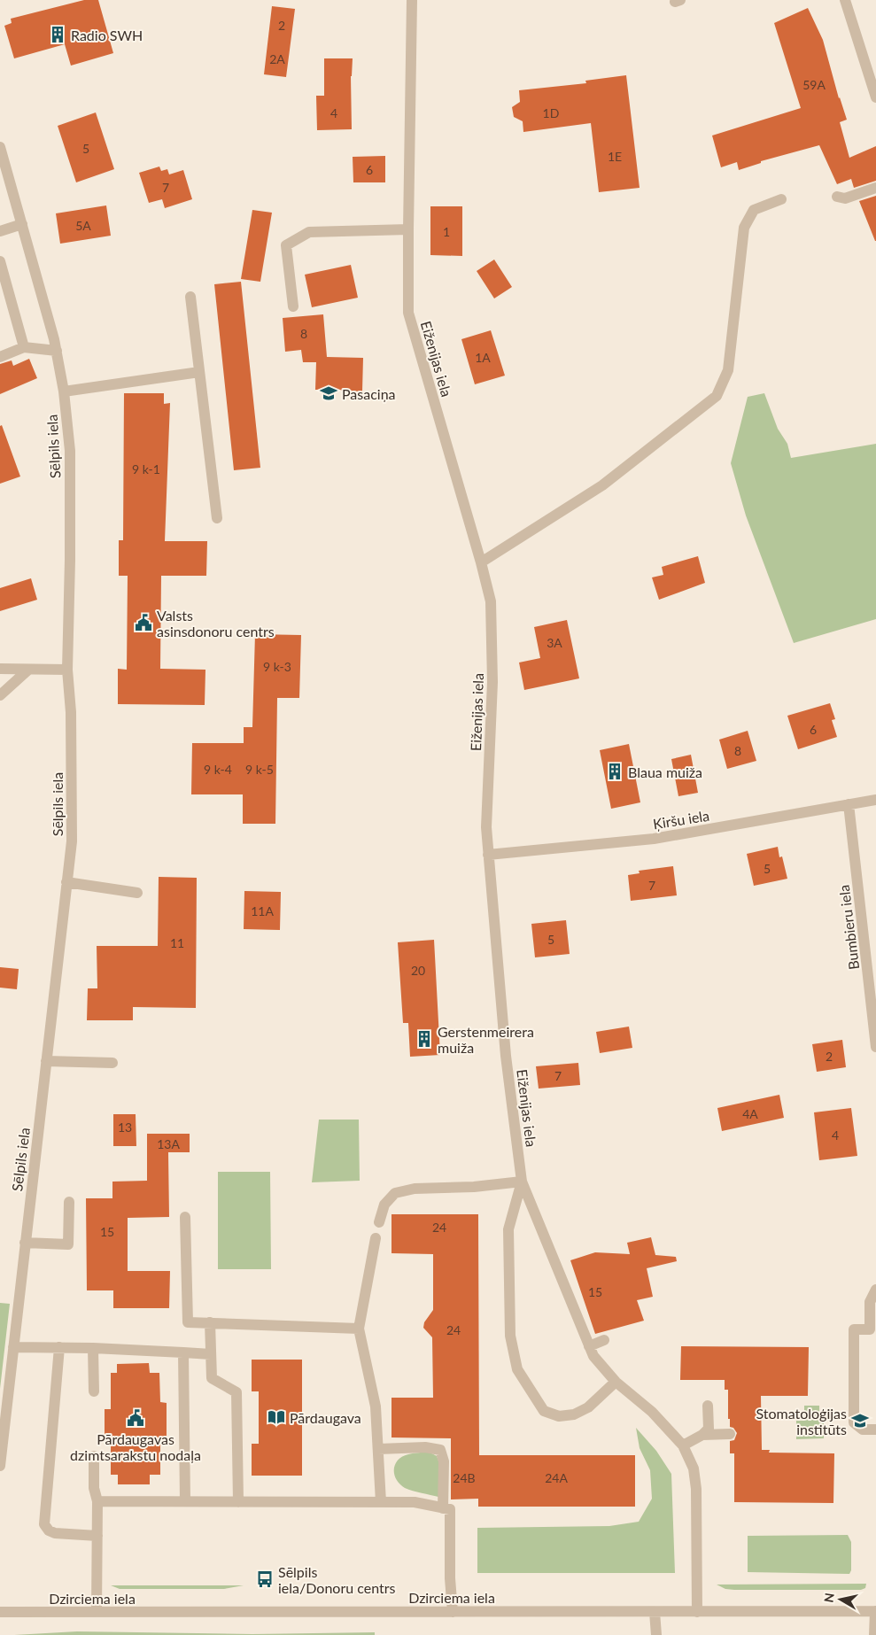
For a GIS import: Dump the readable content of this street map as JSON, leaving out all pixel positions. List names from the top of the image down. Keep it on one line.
{"streets":{"street":["Eiženijas iela","Sēlpils iela","Ķiršu iela","Bumbieru iela","Dzirciema iela"]},"crossings":[["Eiženijas iela","Ķiršu iela"],["Eiženijas iela","Dzirciema iela"],["Ķiršu iela","Bumbieru iela"]],"places":{"building":["Radio SWH","Blaua muiža","Gerstenmeirera muiža"],"school or university":["Pasaciņa","Stomatoloģijas institūts"],"public building":["Valsts asinsdonoru centrs","Pārdaugavas dzimtsarakstu nodaļa"],"library":["Pārdaugava"],"bus stop":["Sēlpils iela/Donoru centrs"]},"house_numbers":["2","2A","59A","4","1D","5","1E","6","7","5A","1","8","1A","9 k-1","3A","9 k-3","6","8","9 k-4","9 k-5","5","7","11A","5","11","20","2","7","4A","13","4","13A","24","15","15","24","24B","24A"],"north":"left"}
